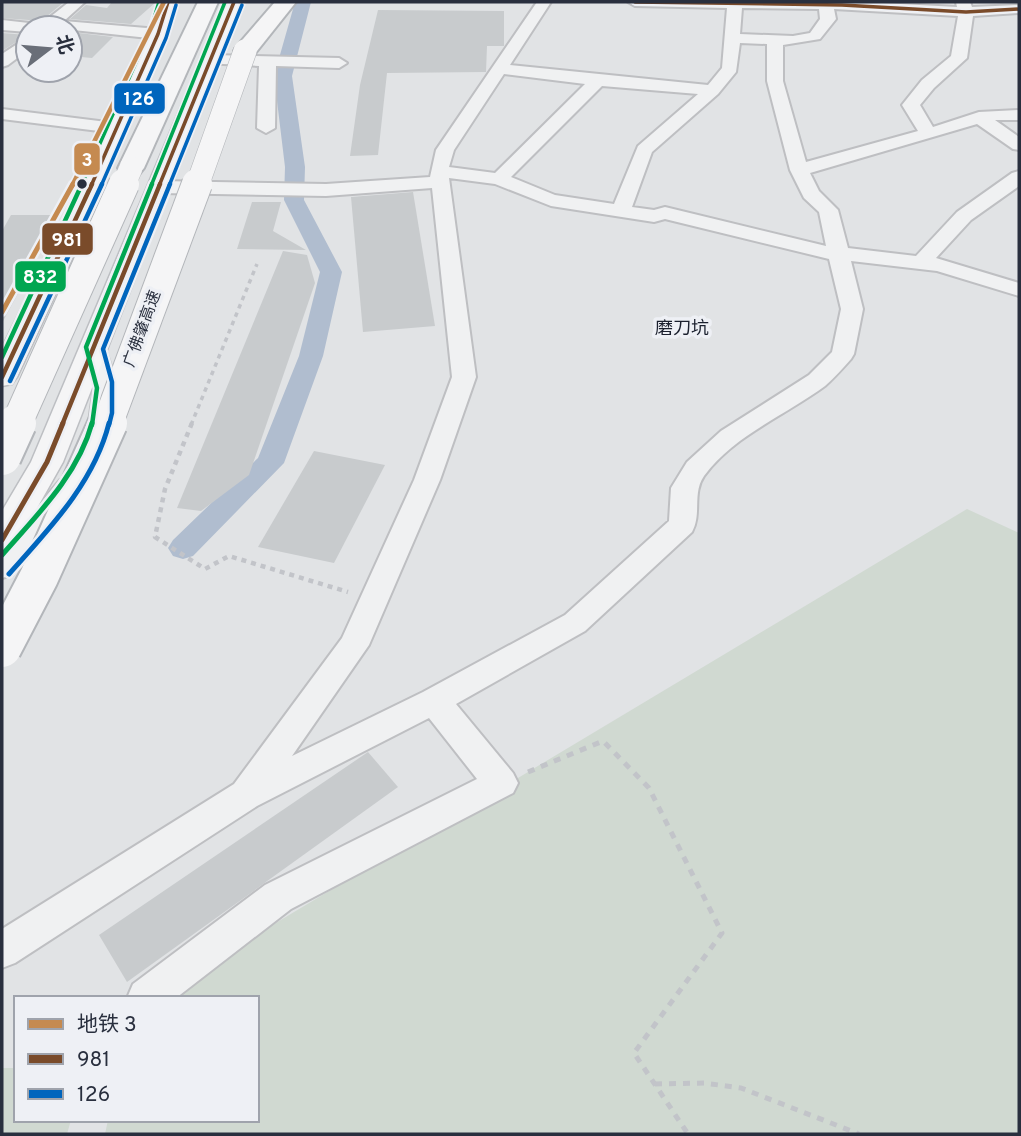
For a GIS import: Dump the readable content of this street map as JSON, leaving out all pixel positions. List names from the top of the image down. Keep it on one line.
{"streets":{"highway":["广佛肇高速"]},"districts":["磨刀坑"],"lines":["metro line 3","transit line 981","transit line 832","transit line 126"],"legend":["地铁 3","981","126"],"north":"right"}
